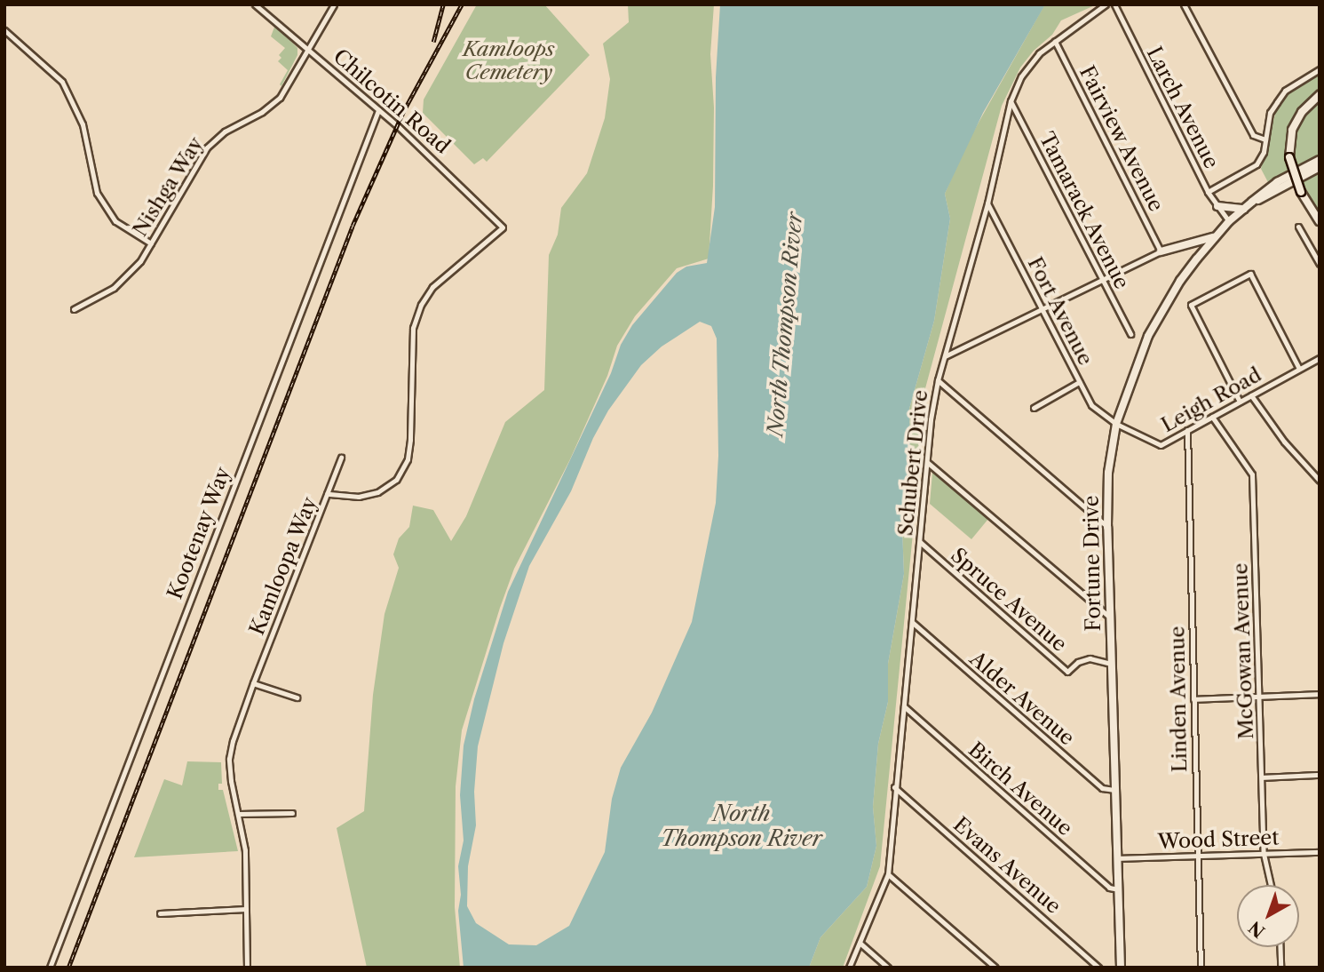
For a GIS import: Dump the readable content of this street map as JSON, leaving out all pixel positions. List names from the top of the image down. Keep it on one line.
{"streets":{"main road":["Fortune Drive"],"street":["Chilcotin Road","Larch Avenue","Fairview Avenue","Nishga Way","Tamarack Avenue","Fort Avenue","Leigh Road","Schubert Drive","Kootenay Way","Kamloopa Way","Spruce Avenue","McGowan Avenue","Alder Avenue","Linden Avenue","Birch Avenue","Wood Street","Evans Avenue"]},"crossings":[["Chilcotin Road","Nishga Way"],["Chilcotin Road","Kootenay Way"],["Chilcotin Road","Kamloopa Way"],["Larch Avenue","Fortune Drive"],["Fairview Avenue","Schubert Drive"],["Tamarack Avenue","Schubert Drive"],["Fort Avenue","Leigh Road"],["Fort Avenue","Schubert Drive"],["Fort Avenue","Fortune Drive"],["Leigh Road","Fortune Drive"],["Leigh Road","McGowan Avenue"],["Leigh Road","Linden Avenue"],["Schubert Drive","Spruce Avenue"],["Schubert Drive","Alder Avenue"],["Schubert Drive","Birch Avenue"],["Schubert Drive","Evans Avenue"],["Fortune Drive","Spruce Avenue"],["Fortune Drive","Alder Avenue"],["Fortune Drive","Birch Avenue"],["Fortune Drive","Wood Street"],["McGowan Avenue","Wood Street"],["Linden Avenue","Wood Street"]],"water":["North Thompson River"],"parks":["Kamloops Cemetery"],"north":"bottom left"}
